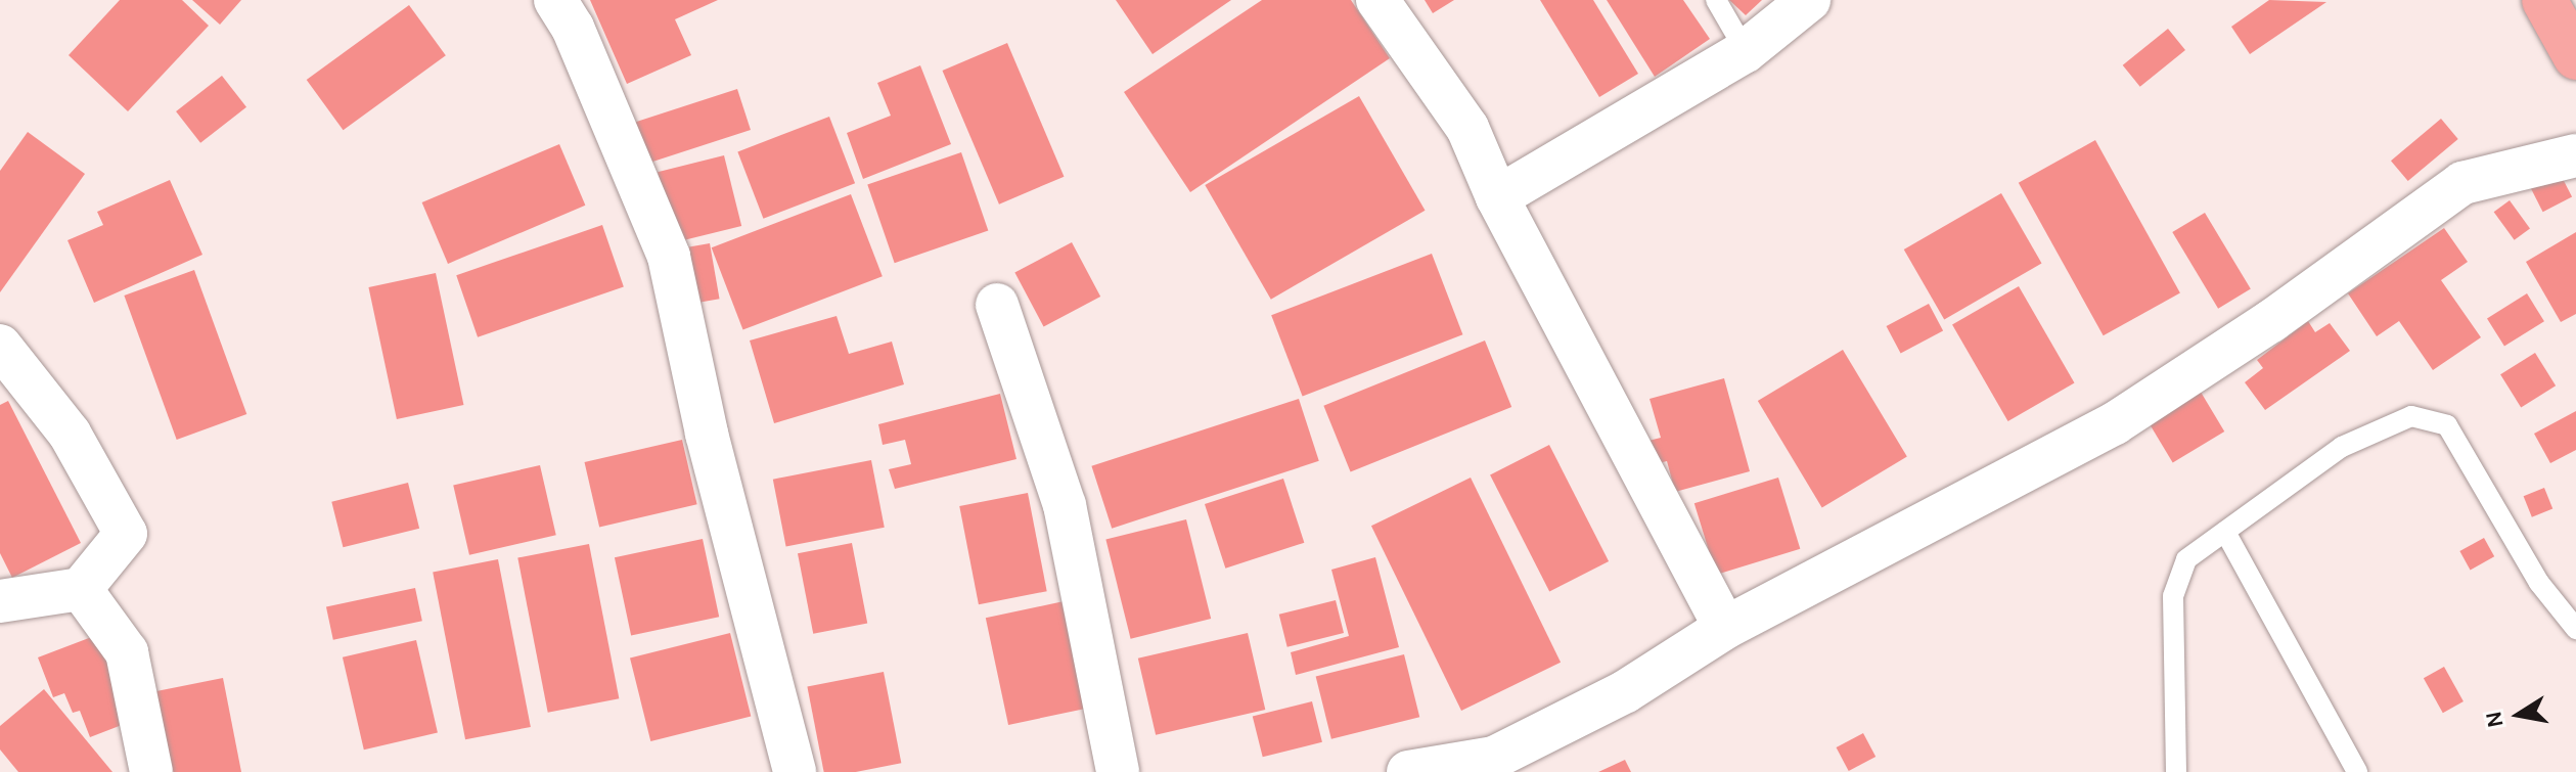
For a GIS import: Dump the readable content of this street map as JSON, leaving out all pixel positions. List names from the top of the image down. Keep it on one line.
{"north":"left"}
